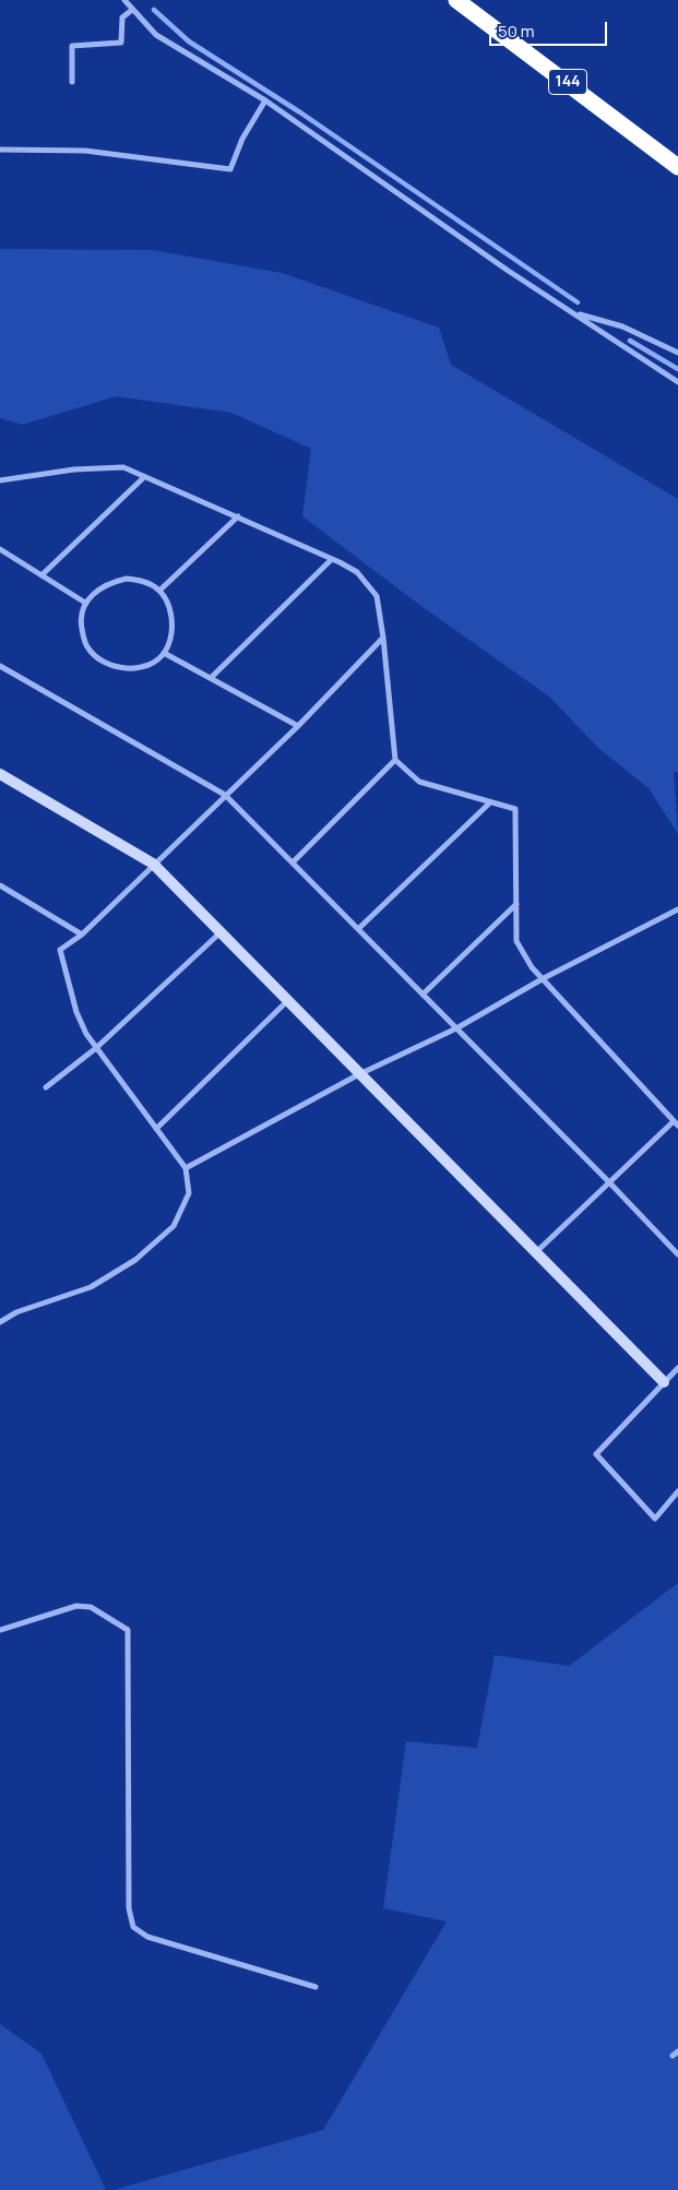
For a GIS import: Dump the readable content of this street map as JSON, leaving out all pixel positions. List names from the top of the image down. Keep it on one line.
{"streets":{"highway":["144"]},"scale_bar":"50 m"}
